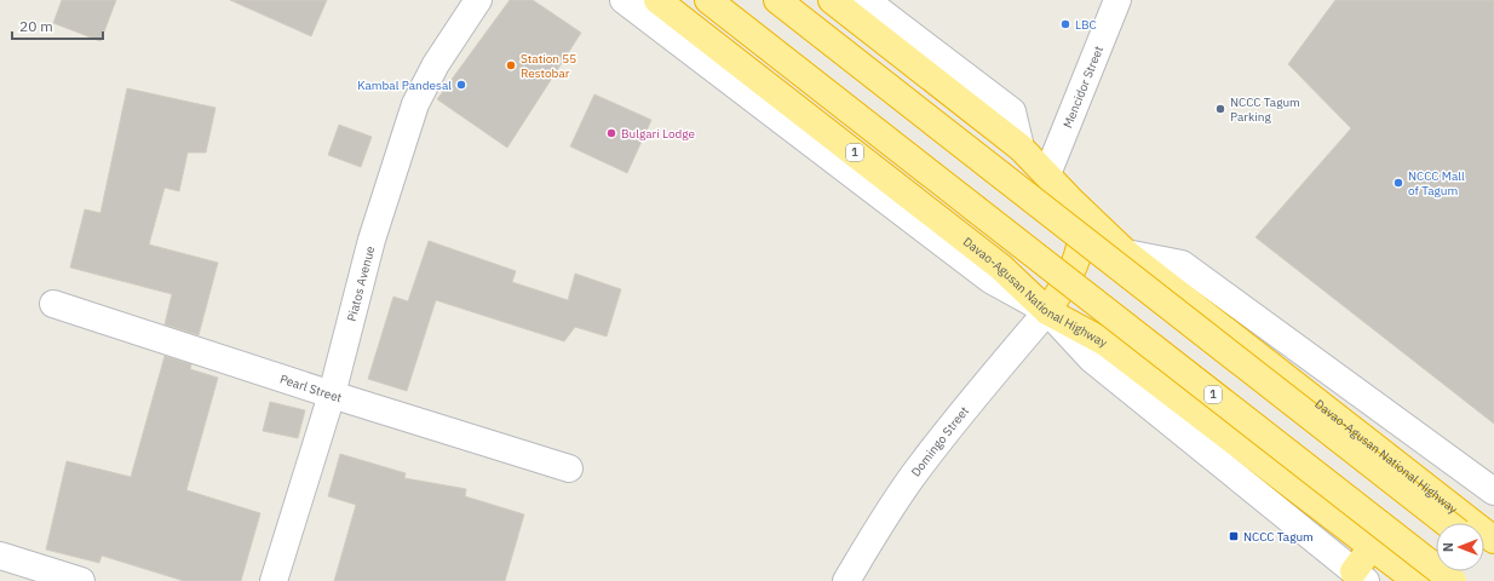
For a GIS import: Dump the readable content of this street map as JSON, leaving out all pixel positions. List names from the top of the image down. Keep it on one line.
{"streets":{"highway":["1","Davao-Agusan National Highway"],"street":["Mencidor Street","Piatos Avenue","Pearl Street","Domingo Street"]},"crossings":[["Mencidor Street","Davao-Agusan National Highway"],["Piatos Avenue","Pearl Street"],["Davao-Agusan National Highway","Domingo Street"]],"places":{"other":["LBC","Station 55 Restobar","Kambal Pandesal","NCCC Tagum Parking","Bulgari Lodge","NCCC Mall of Tagum"],"transit":["NCCC Tagum"]},"scale_bar":"20 m","north":"left"}
